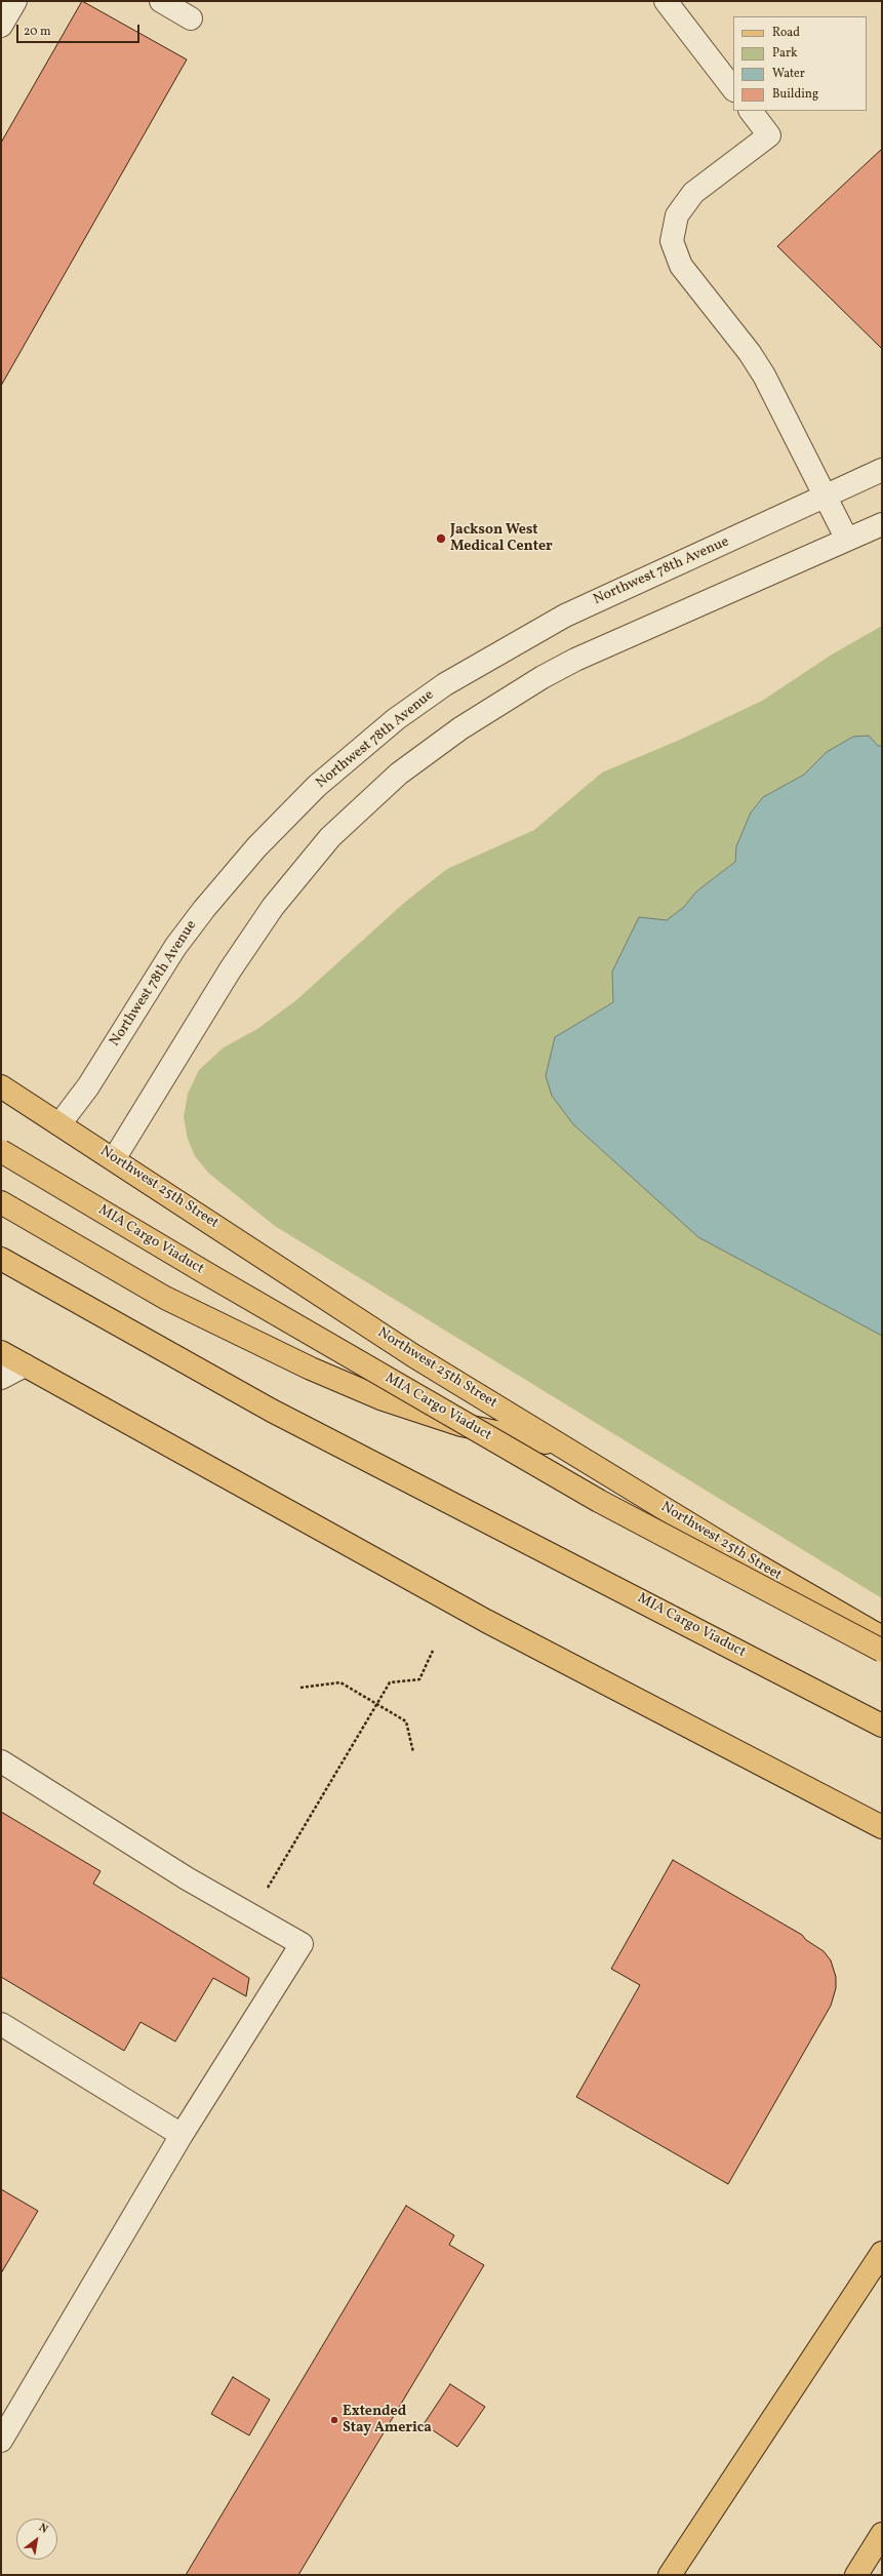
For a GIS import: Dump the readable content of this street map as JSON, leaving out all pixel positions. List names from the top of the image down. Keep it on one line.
{"streets":{"main road":["Northwest 25th Street","MIA Cargo Viaduct"],"lane":["Northwest 78th Avenue"]},"crossings":[["Northwest 78th Avenue","Northwest 25th Street"]],"places":["Jackson West Medical Center","Extended Stay America"],"legend":["Road","Park","Water","Building"],"scale_bar":"20 m","north":"top right"}
